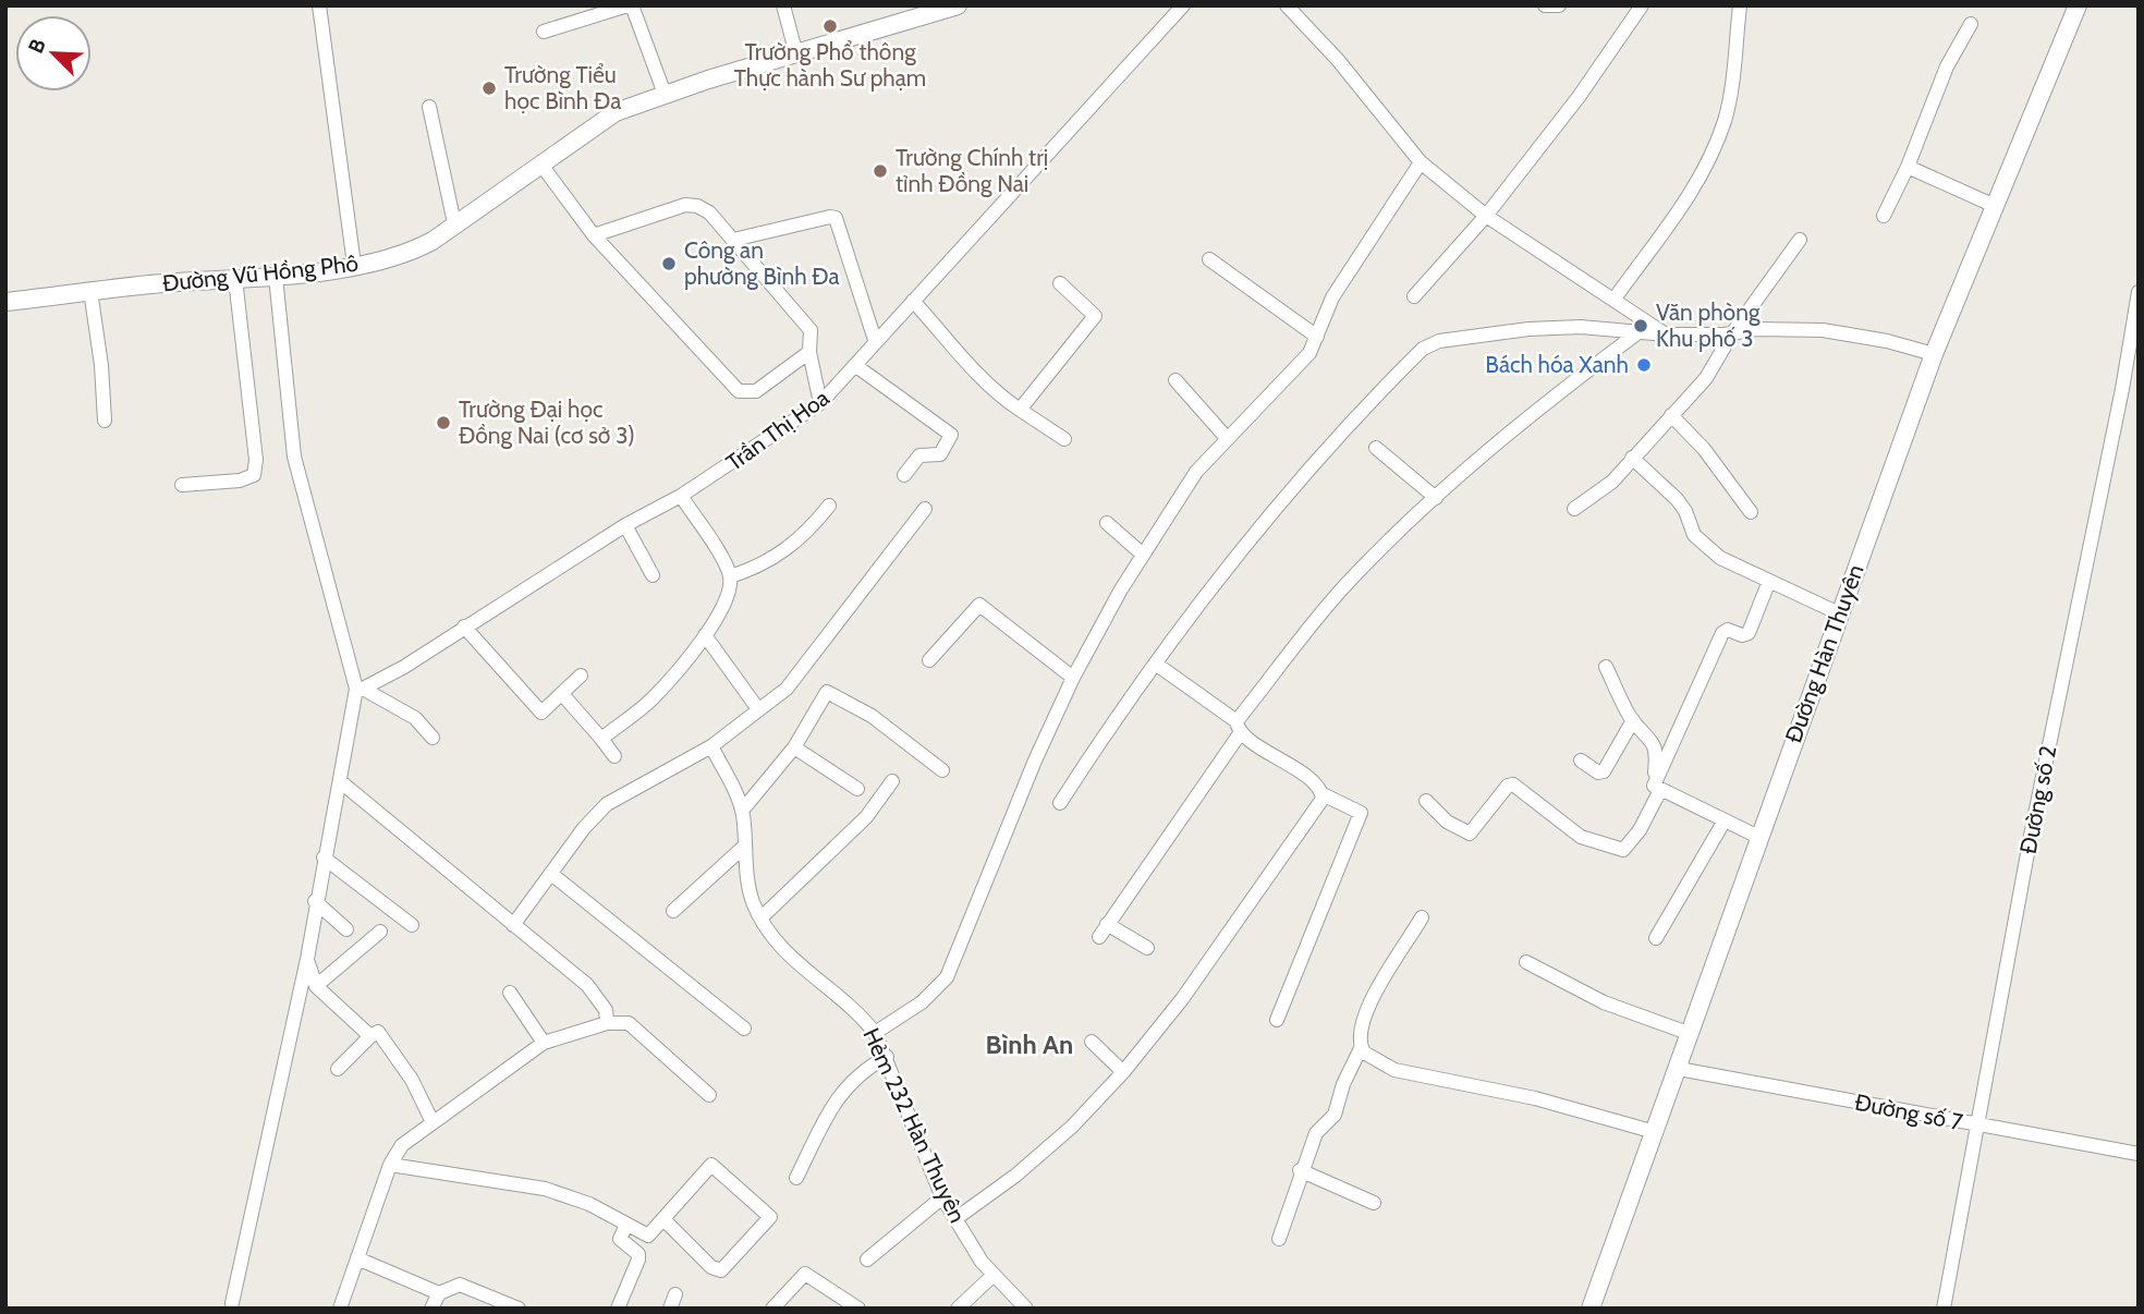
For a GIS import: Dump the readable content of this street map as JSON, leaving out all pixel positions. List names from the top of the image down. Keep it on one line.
{"streets":{"street":["Đường Vũ Hồng Phô","Trần Thị Hoa","Đường Hàn Thuyên","Đường số 2","Đường số 7","Hẻm 232 Hàn Thuyên"]},"crossings":[["Đường Hàn Thuyên","Đường số 7"],["Đường số 2","Đường số 7"]],"districts":["Bình An"],"places":["Trường Phổ thông Thực hành Sư phạm","Trường Tiểu học Bình Đa","Trường Chính trị tỉnh Đồng Nai","Công an phường Bình Đa","Văn phòng Khu phố 3","Bách hóa Xanh","Trường Đại học Đồng Nai (cơ sở 3)"],"north":"top left"}
